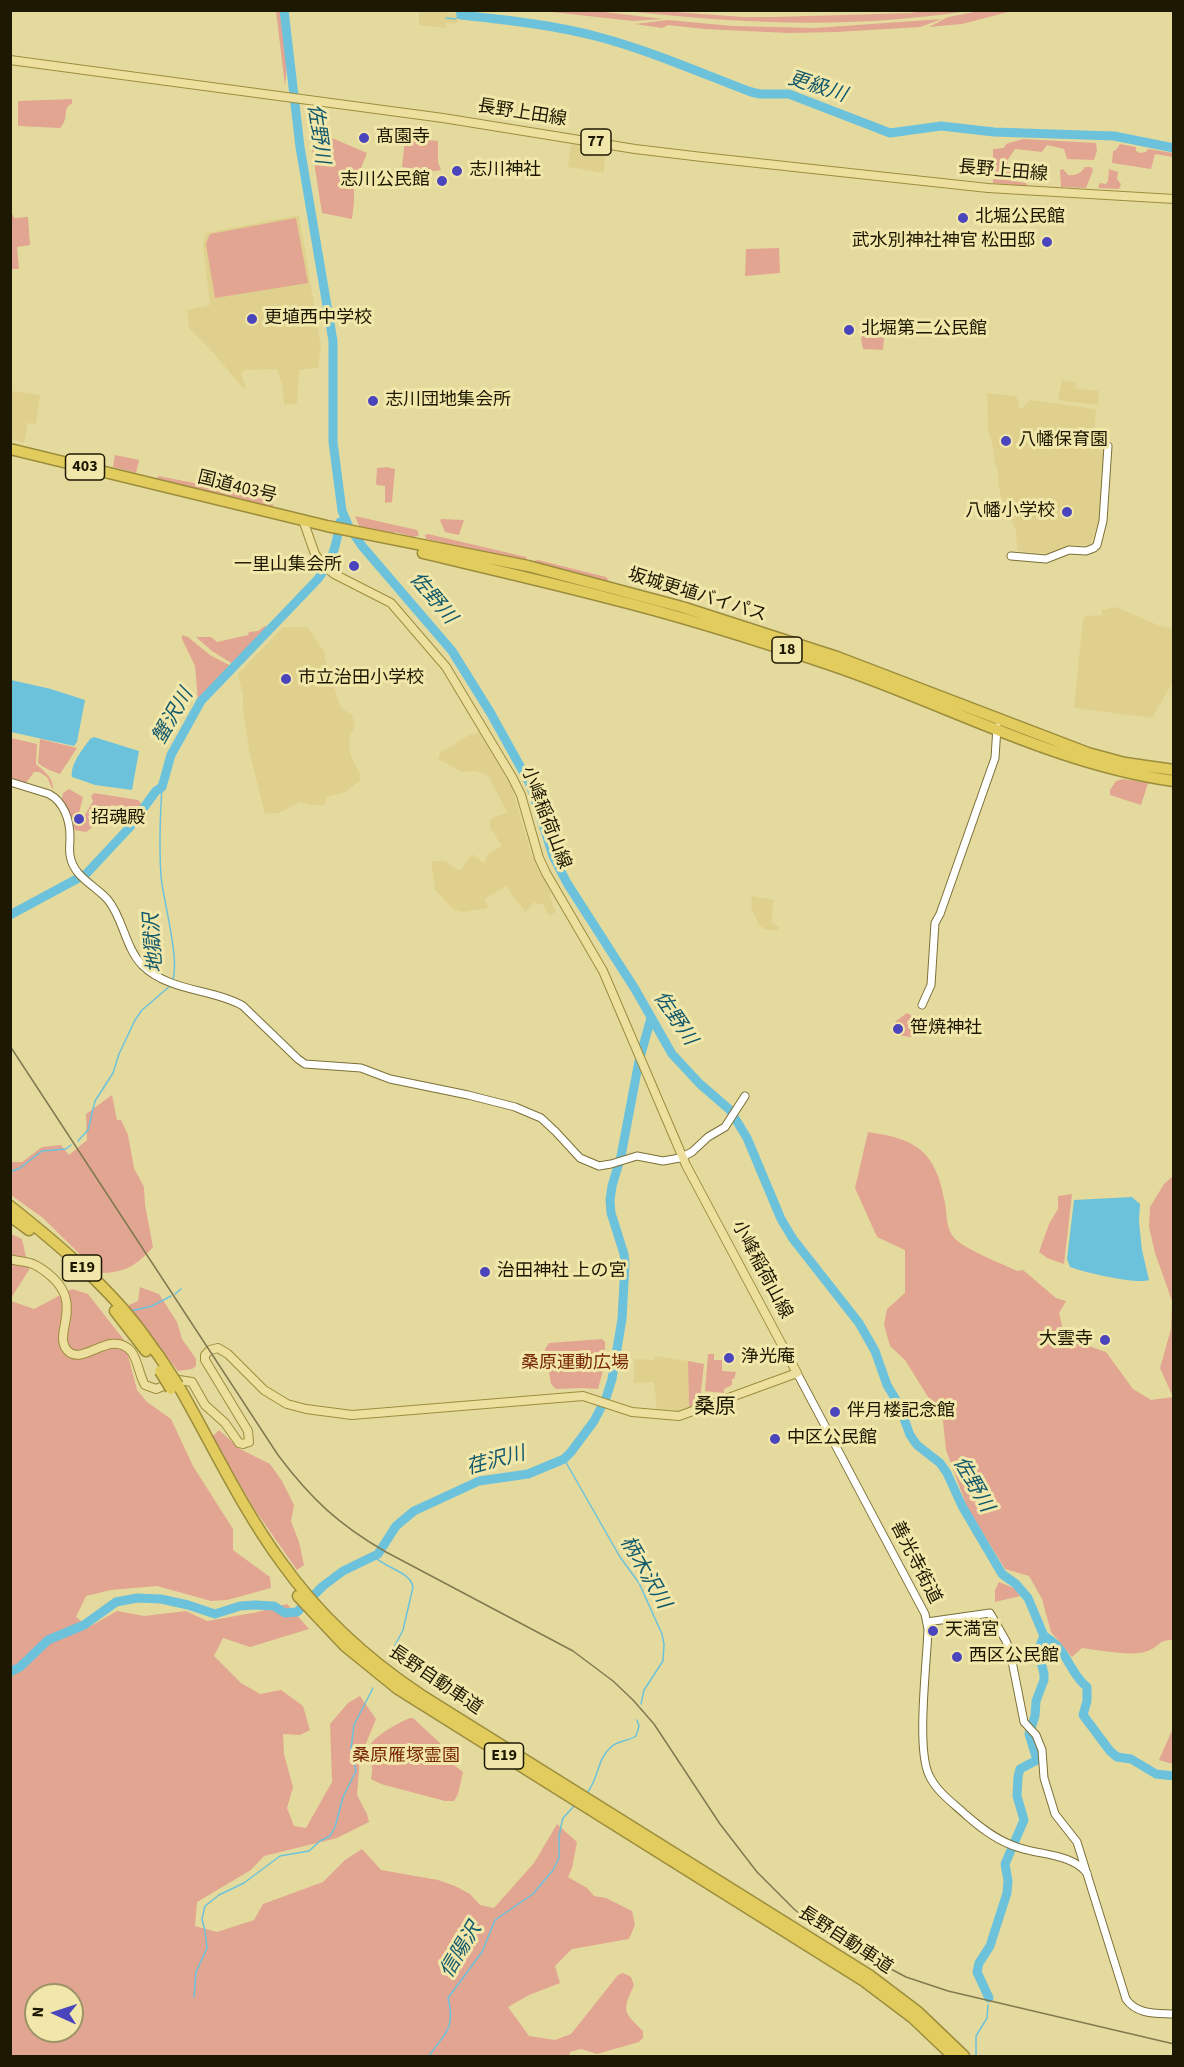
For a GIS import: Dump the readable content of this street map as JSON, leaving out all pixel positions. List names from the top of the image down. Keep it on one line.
{"streets":{"highway":["403","国道403号","坂城更埴バイパス","18","E19","長野自動車道"],"main road":["長野上田線","77","小峰稲荷山線"],"street":["善光寺街道"]},"crossings":[["国道403号","坂城更埴バイパス"],["国道403号","小峰稲荷山線"],["坂城更埴バイパス","小峰稲荷山線"],["小峰稲荷山線","善光寺街道"]],"districts":["桑原"],"water":["更級川","佐野川","蟹沢川","地獄沢","荏沢川","柄木沢川","信陽沢"],"parks":["桑原運動広場","桑原雁塚霊園"],"places":["髙園寺","志川神社","志川公民館","北堀公民館","武水別神社神官 松田邸","更埴西中学校","北堀第二公民館","志川団地集会所","八幡保育園","八幡小学校","一里山集会所","市立治田小学校","招魂殿","笹焼神社","治田神社 上の宮","大雲寺","浄光庵","伴月楼記念館","中区公民館","天満宮","西区公民館"],"north":"left"}
